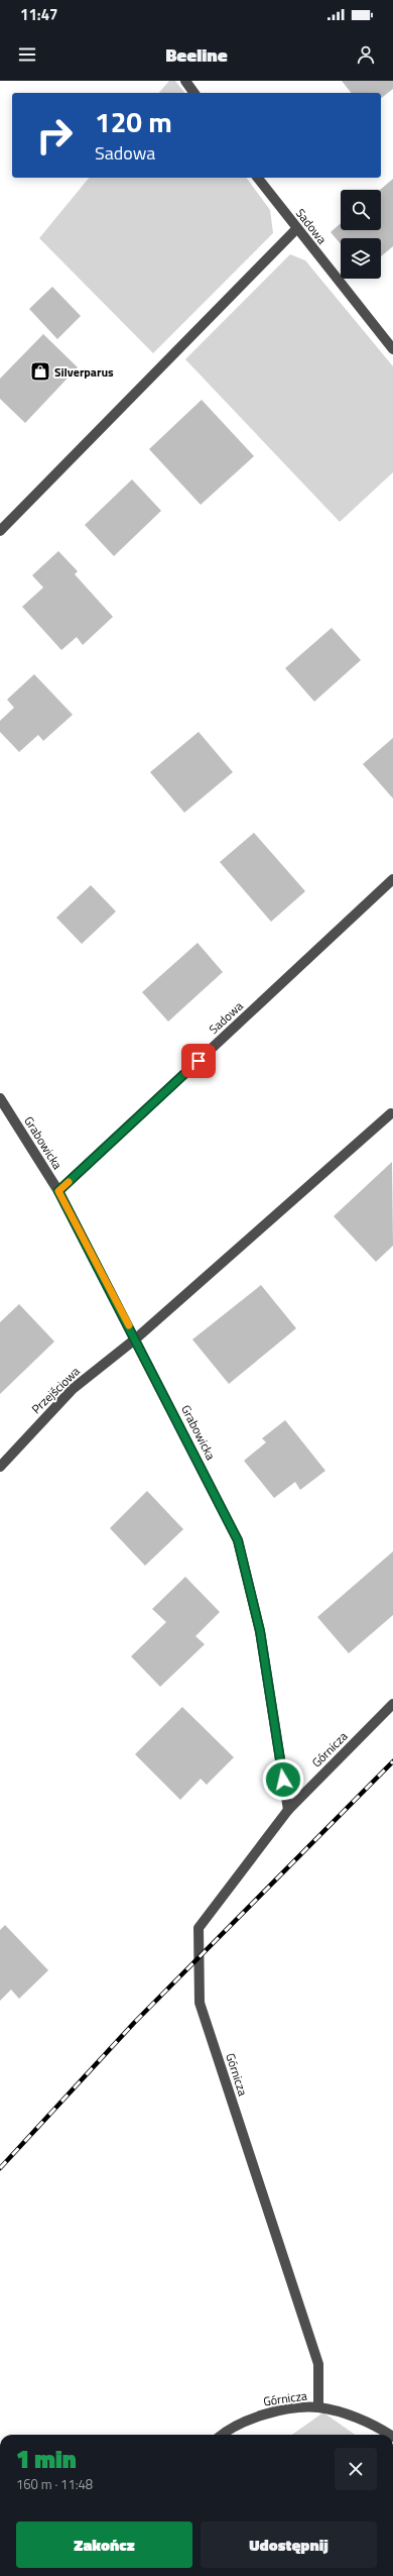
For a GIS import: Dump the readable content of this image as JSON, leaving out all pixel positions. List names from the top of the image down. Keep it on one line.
{"streets":{"street":["Sadowa","Grabowicka","Przejściowa","Górnicza"]},"crossings":[["Sadowa","Grabowicka"],["Grabowicka","Przejściowa"],["Grabowicka","Górnicza"]],"places":{"shop":["Silverparus"]},"page":{"status":"11:47","header":"Beeline","turn":["120 m","Sadowa"],"heading":["1 min","160 m · 11:48"],"buttons":["Zakończ","Udostępnij"]}}
